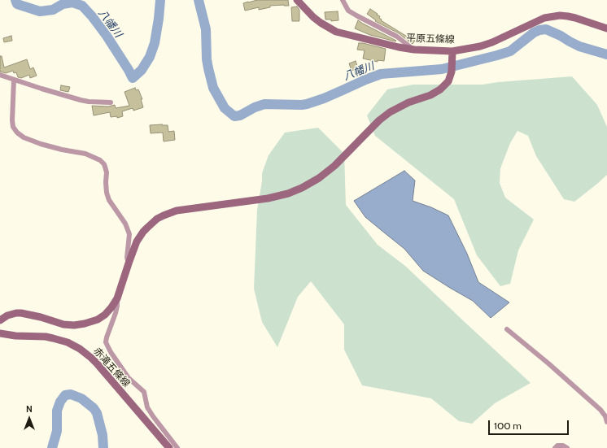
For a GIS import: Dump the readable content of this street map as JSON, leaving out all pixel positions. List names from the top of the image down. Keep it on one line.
{"streets":{"street":["平原五條線","赤滝五條線"]},"water":["八幡川"],"scale_bar":"100 m","north":"top"}
